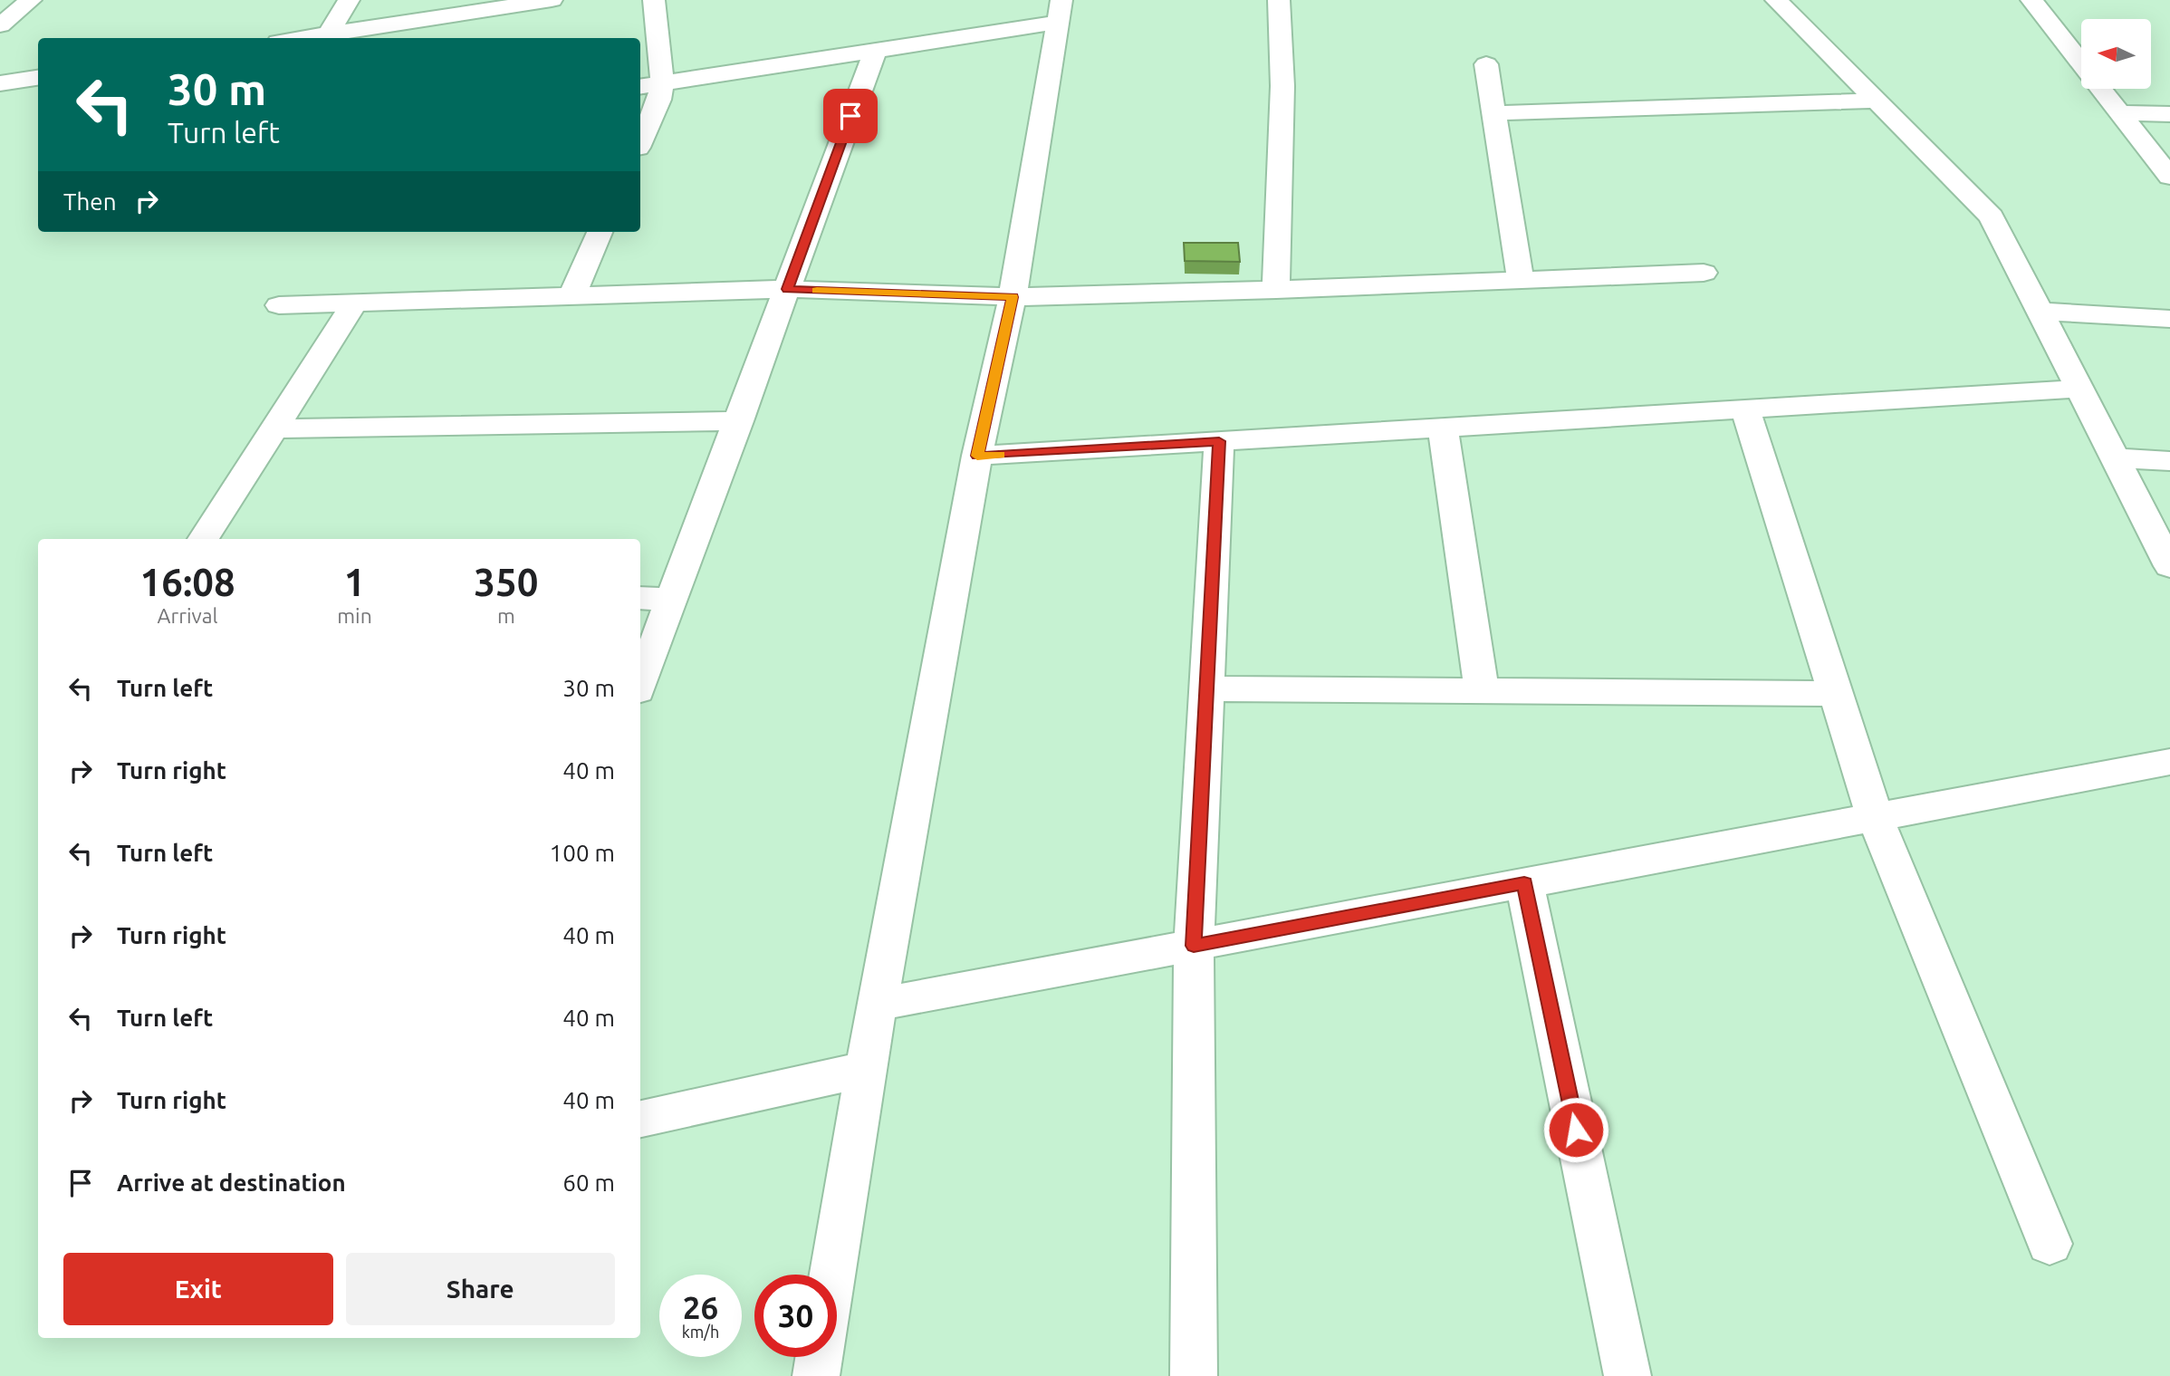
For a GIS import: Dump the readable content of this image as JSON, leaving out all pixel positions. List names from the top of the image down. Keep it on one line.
{"north":"left","page":{"turn":["30 m","Turn left"],"then":"Then","eta":["16:08","Arrival","1","min","350","m"],"list":[{"name":"Turn left","value":"30 m"},{"name":"Turn right","value":"40 m"},{"name":"Turn left","value":"100 m"},{"name":"Turn right","value":"40 m"},{"name":"Turn left","value":"40 m"},{"name":"Turn right","value":"40 m"},{"name":"Arrive at destination","value":"60 m"}],"buttons":["Exit","Share"],"speed":"26 km/h","limit":"30"}}
